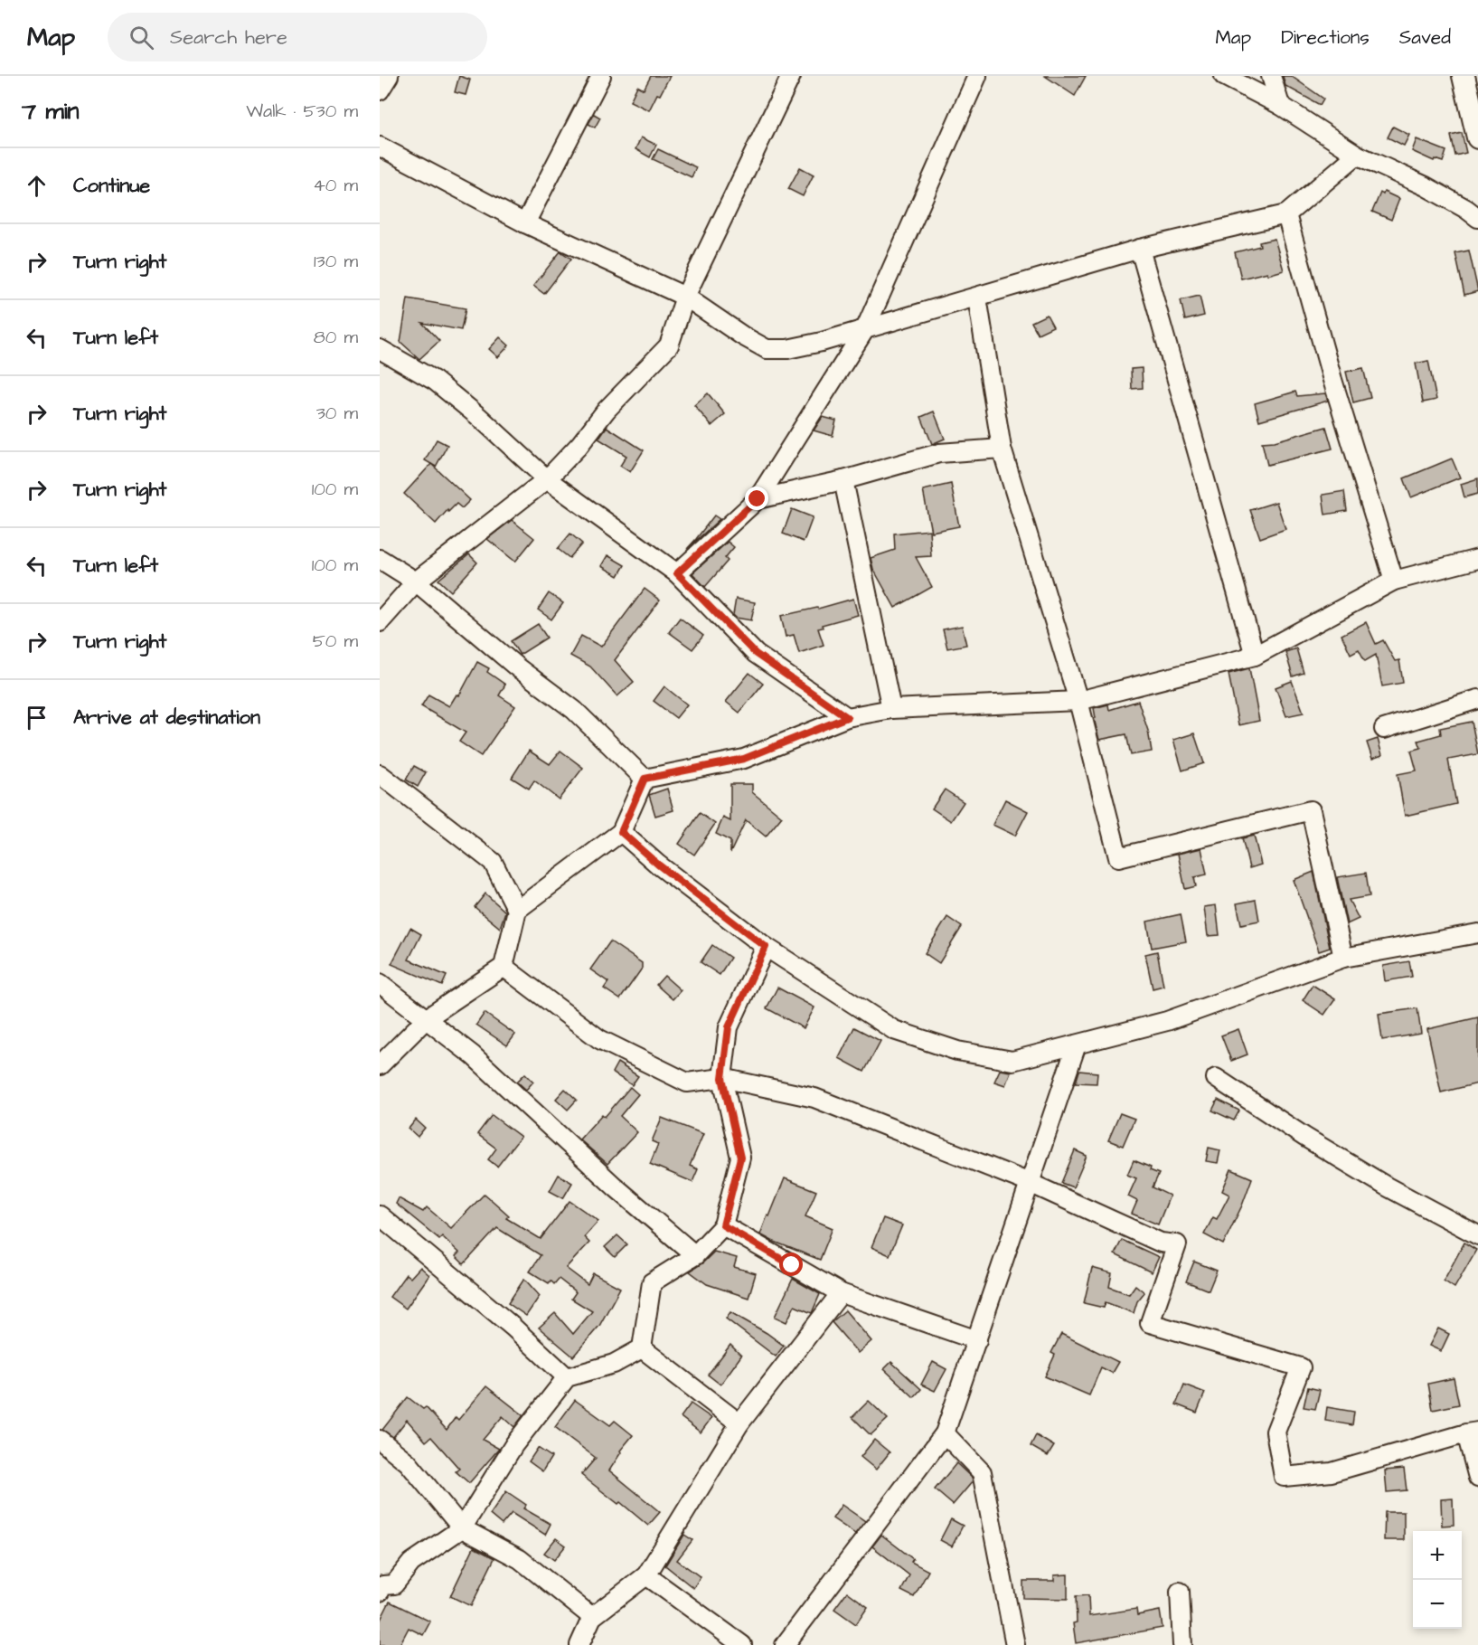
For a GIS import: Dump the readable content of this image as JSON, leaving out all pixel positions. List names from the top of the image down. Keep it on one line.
{"page":{"header":"Map","search":"Search here","nav":["Map","Directions","Saved"],"heading":["7 min","Walk · 530 m"],"list":[["Continue","40 m"],["Turn right","130 m"],["Turn left","80 m"],["Turn right","30 m"],["Turn right","100 m"],["Turn left","100 m"],["Turn right","50 m"],"Arrive at destination"],"map_buttons":["+","−"]}}
